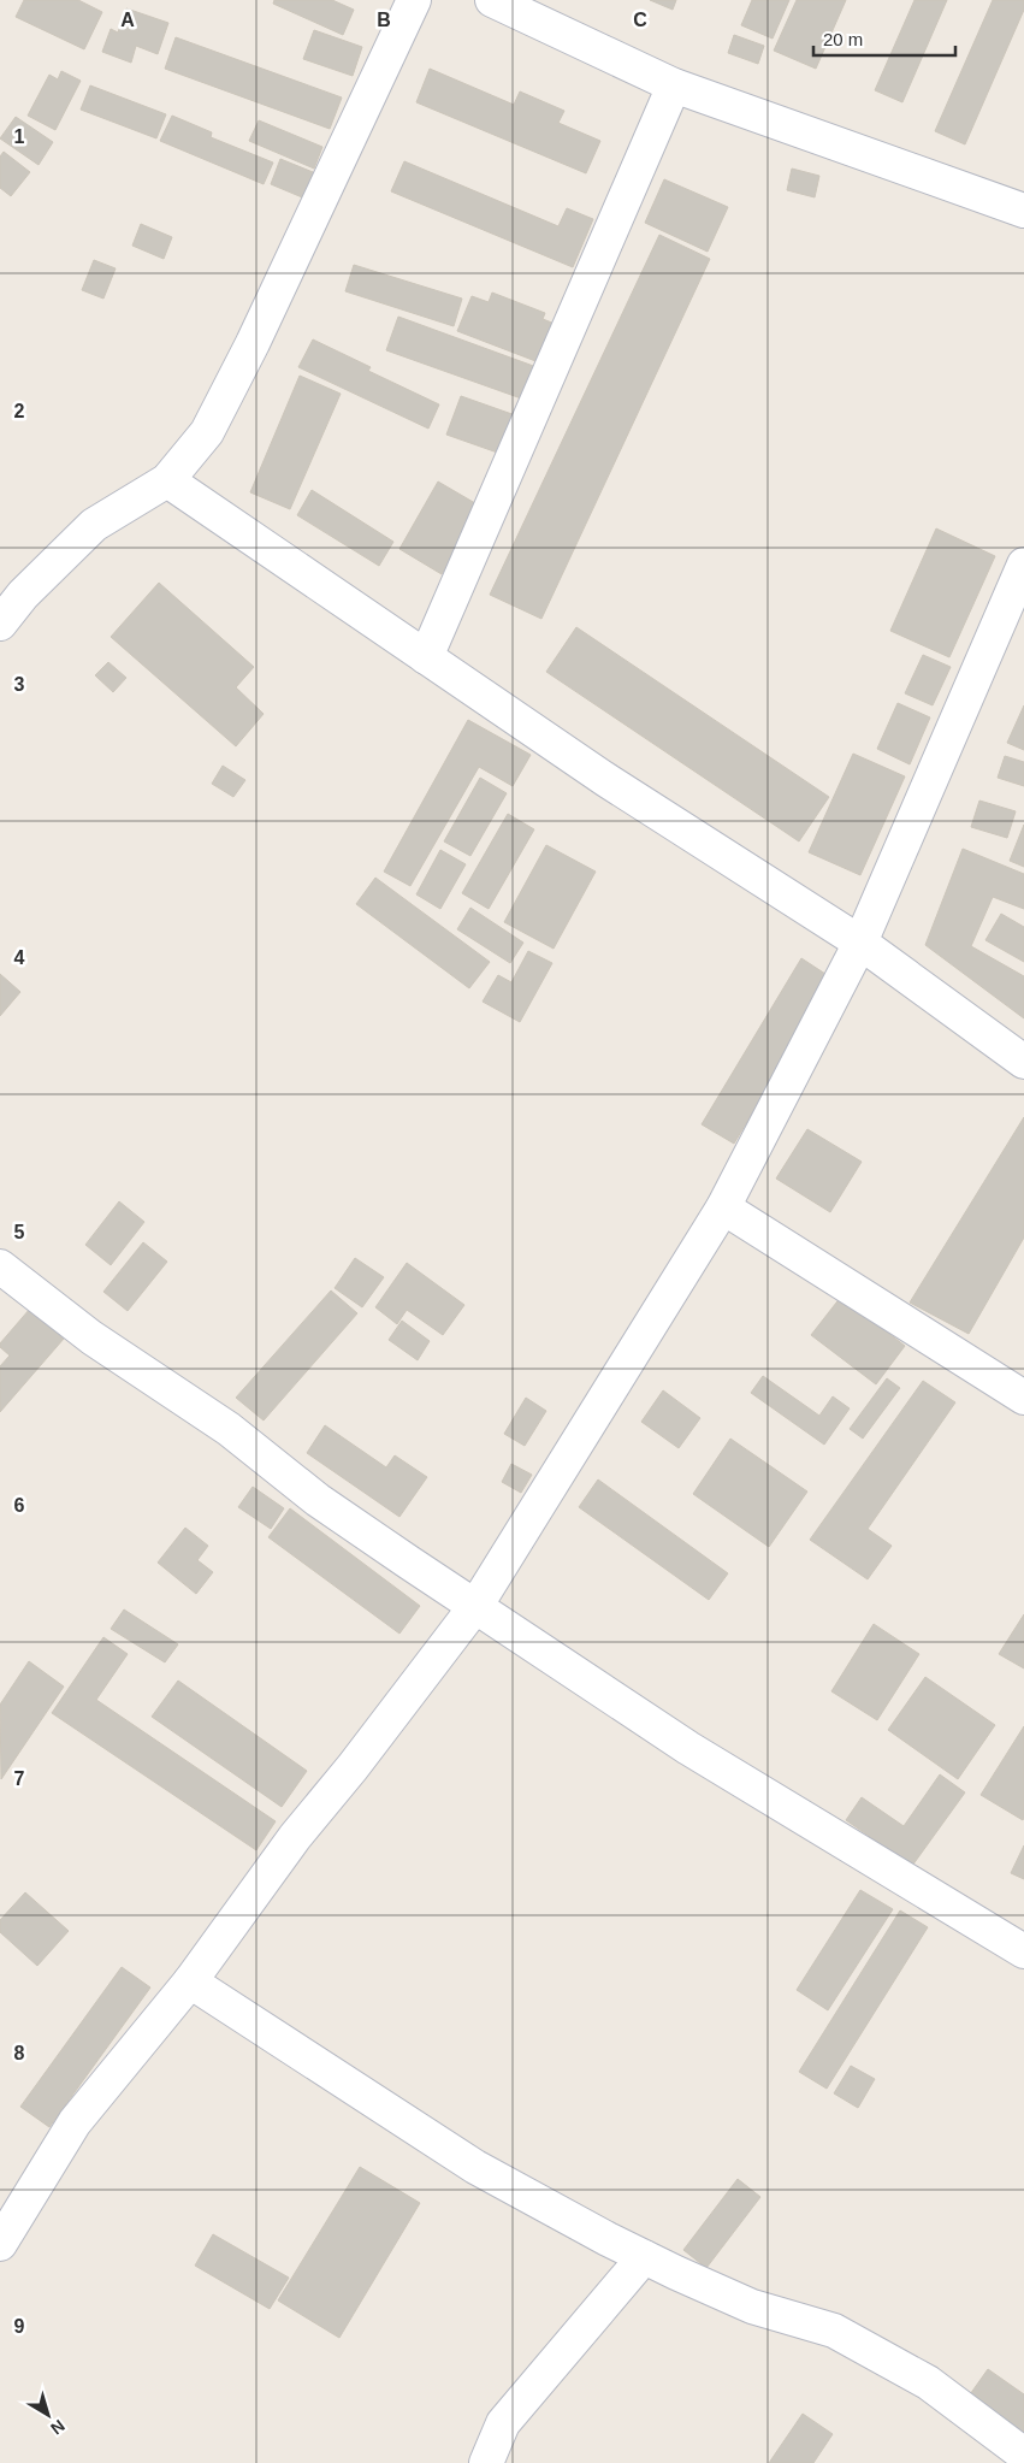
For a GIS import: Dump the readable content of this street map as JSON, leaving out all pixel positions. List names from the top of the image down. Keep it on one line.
{"scale_bar":"20 m","north":"bottom right","grid":{"columns":["A","B","C"],"rows":["1","2","3","4","5","6","7","8","9"]}}
